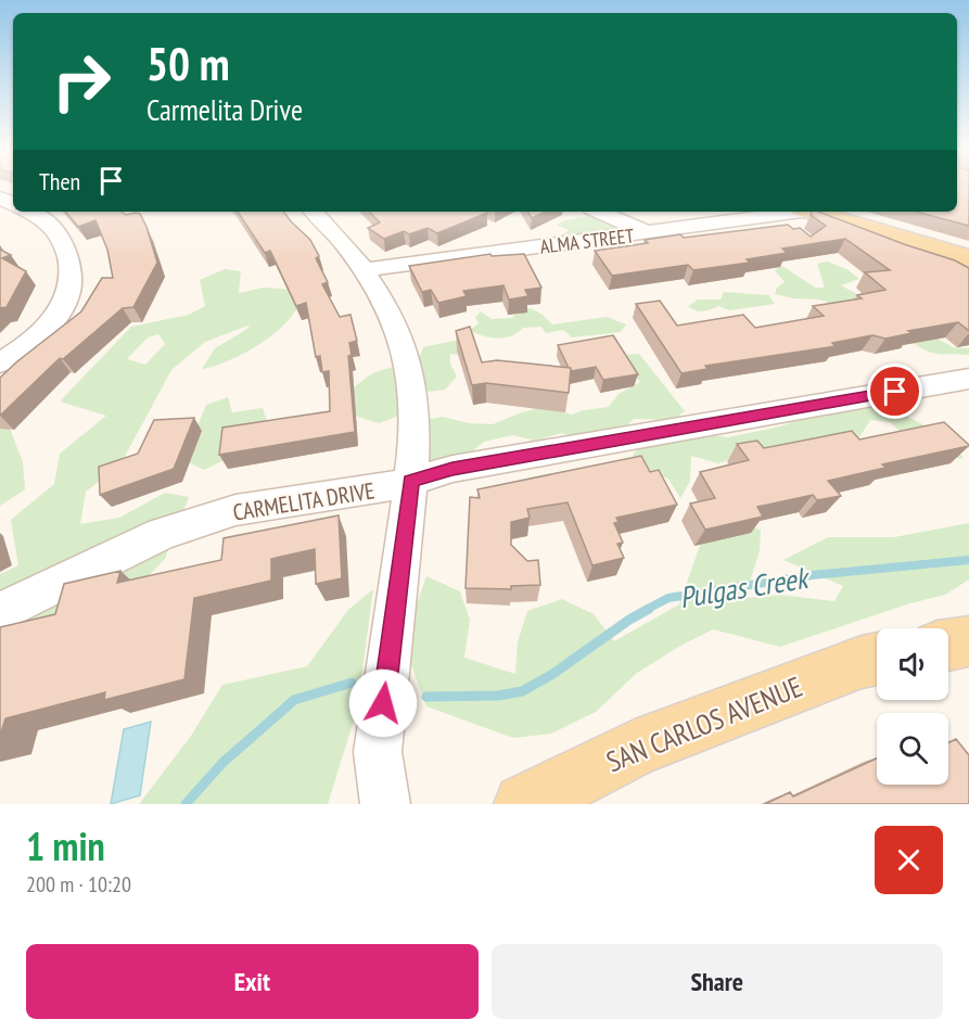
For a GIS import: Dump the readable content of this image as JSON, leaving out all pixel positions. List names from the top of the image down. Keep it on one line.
{"streets":{"main road":["SAN CARLOS AVENUE"],"street":["ALMA STREET","CARMELITA DRIVE"]},"water":["Pulgas Creek"],"page":{"turn":["50 m","Carmelita Drive"],"then":"Then","heading":["1 min","200 m · 10:20"],"buttons":["Exit","Share"]}}
